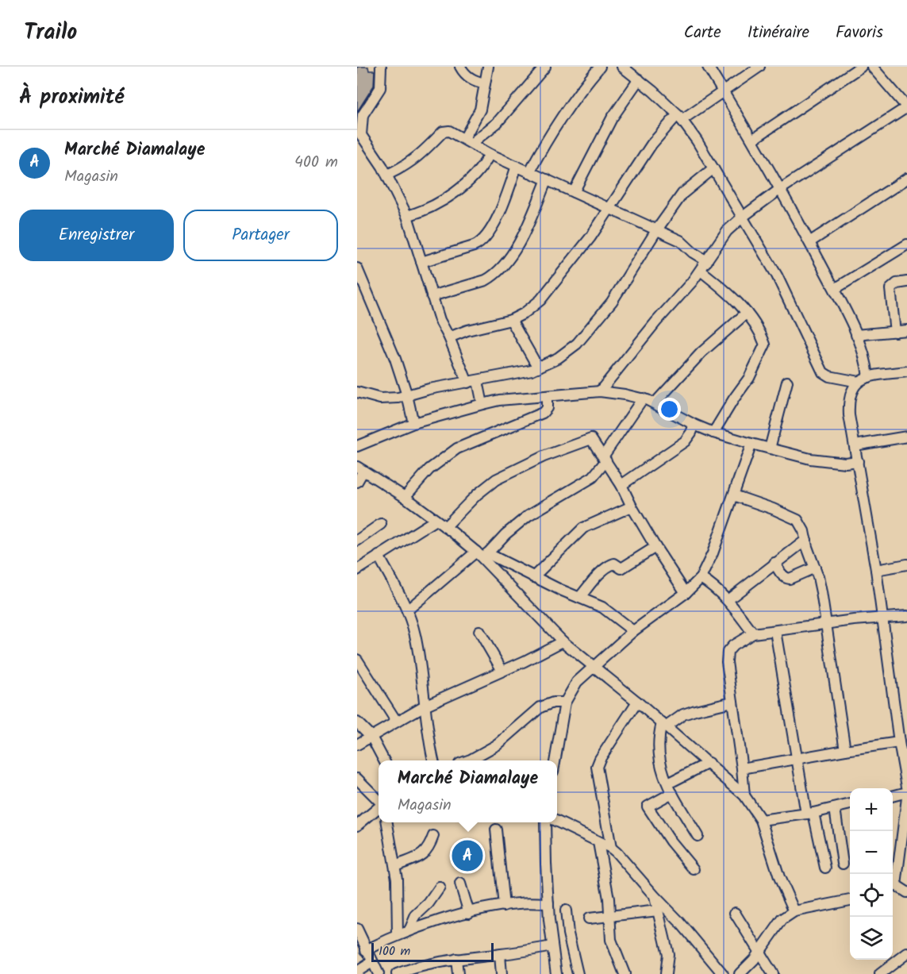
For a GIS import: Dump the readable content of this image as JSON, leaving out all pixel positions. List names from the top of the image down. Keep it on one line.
{"scale_bar":"100 m","page":{"header":"Trailo","nav":["Carte","Itinéraire","Favoris"],"heading":"À proximité","list":[{"mark":"A","name":"Marché Diamalaye","note":"Magasin","value":"400 m"}],"buttons":["Enregistrer","Partager"],"popup":["Marché Diamalaye","Magasin"],"map_buttons":["+","−"],"pins":"A","scale":"100 m"}}
